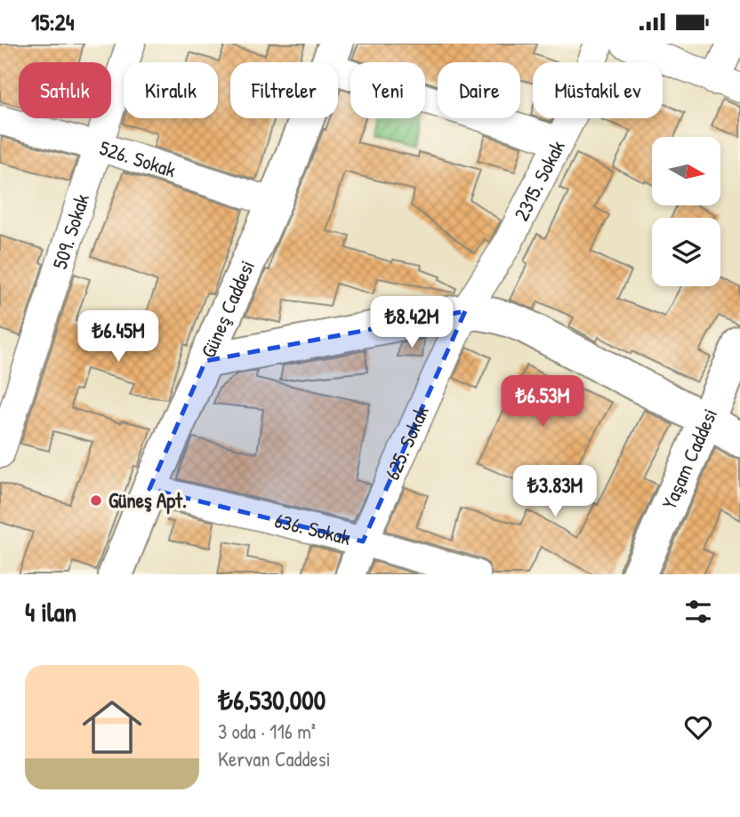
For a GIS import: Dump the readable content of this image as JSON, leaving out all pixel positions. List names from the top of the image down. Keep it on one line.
{"streets":{"street":["526. Sokak","2315. Sokak","509. Sokak","Güneş Caddesi","625. Sokak","Yaşam Caddesi","636. Sokak"]},"crossings":[["526. Sokak","509. Sokak"],["526. Sokak","Güneş Caddesi"],["2315. Sokak","625. Sokak"],["Güneş Caddesi","636. Sokak"],["625. Sokak","636. Sokak"]],"places":["Güneş Apt."],"north":"right","page":{"status":"15:24","chip":["Satılık","Kiralık","Filtreler","Yeni","Daire","Müstakil ev"],"price":["₺8.42M","₺6.45M","₺6.53M","₺3.83M"],"heading":"4 ilan","list":[{"name":"₺6,530,000","note":"3 oda · 116 m² · Kervan Caddesi"}]}}
